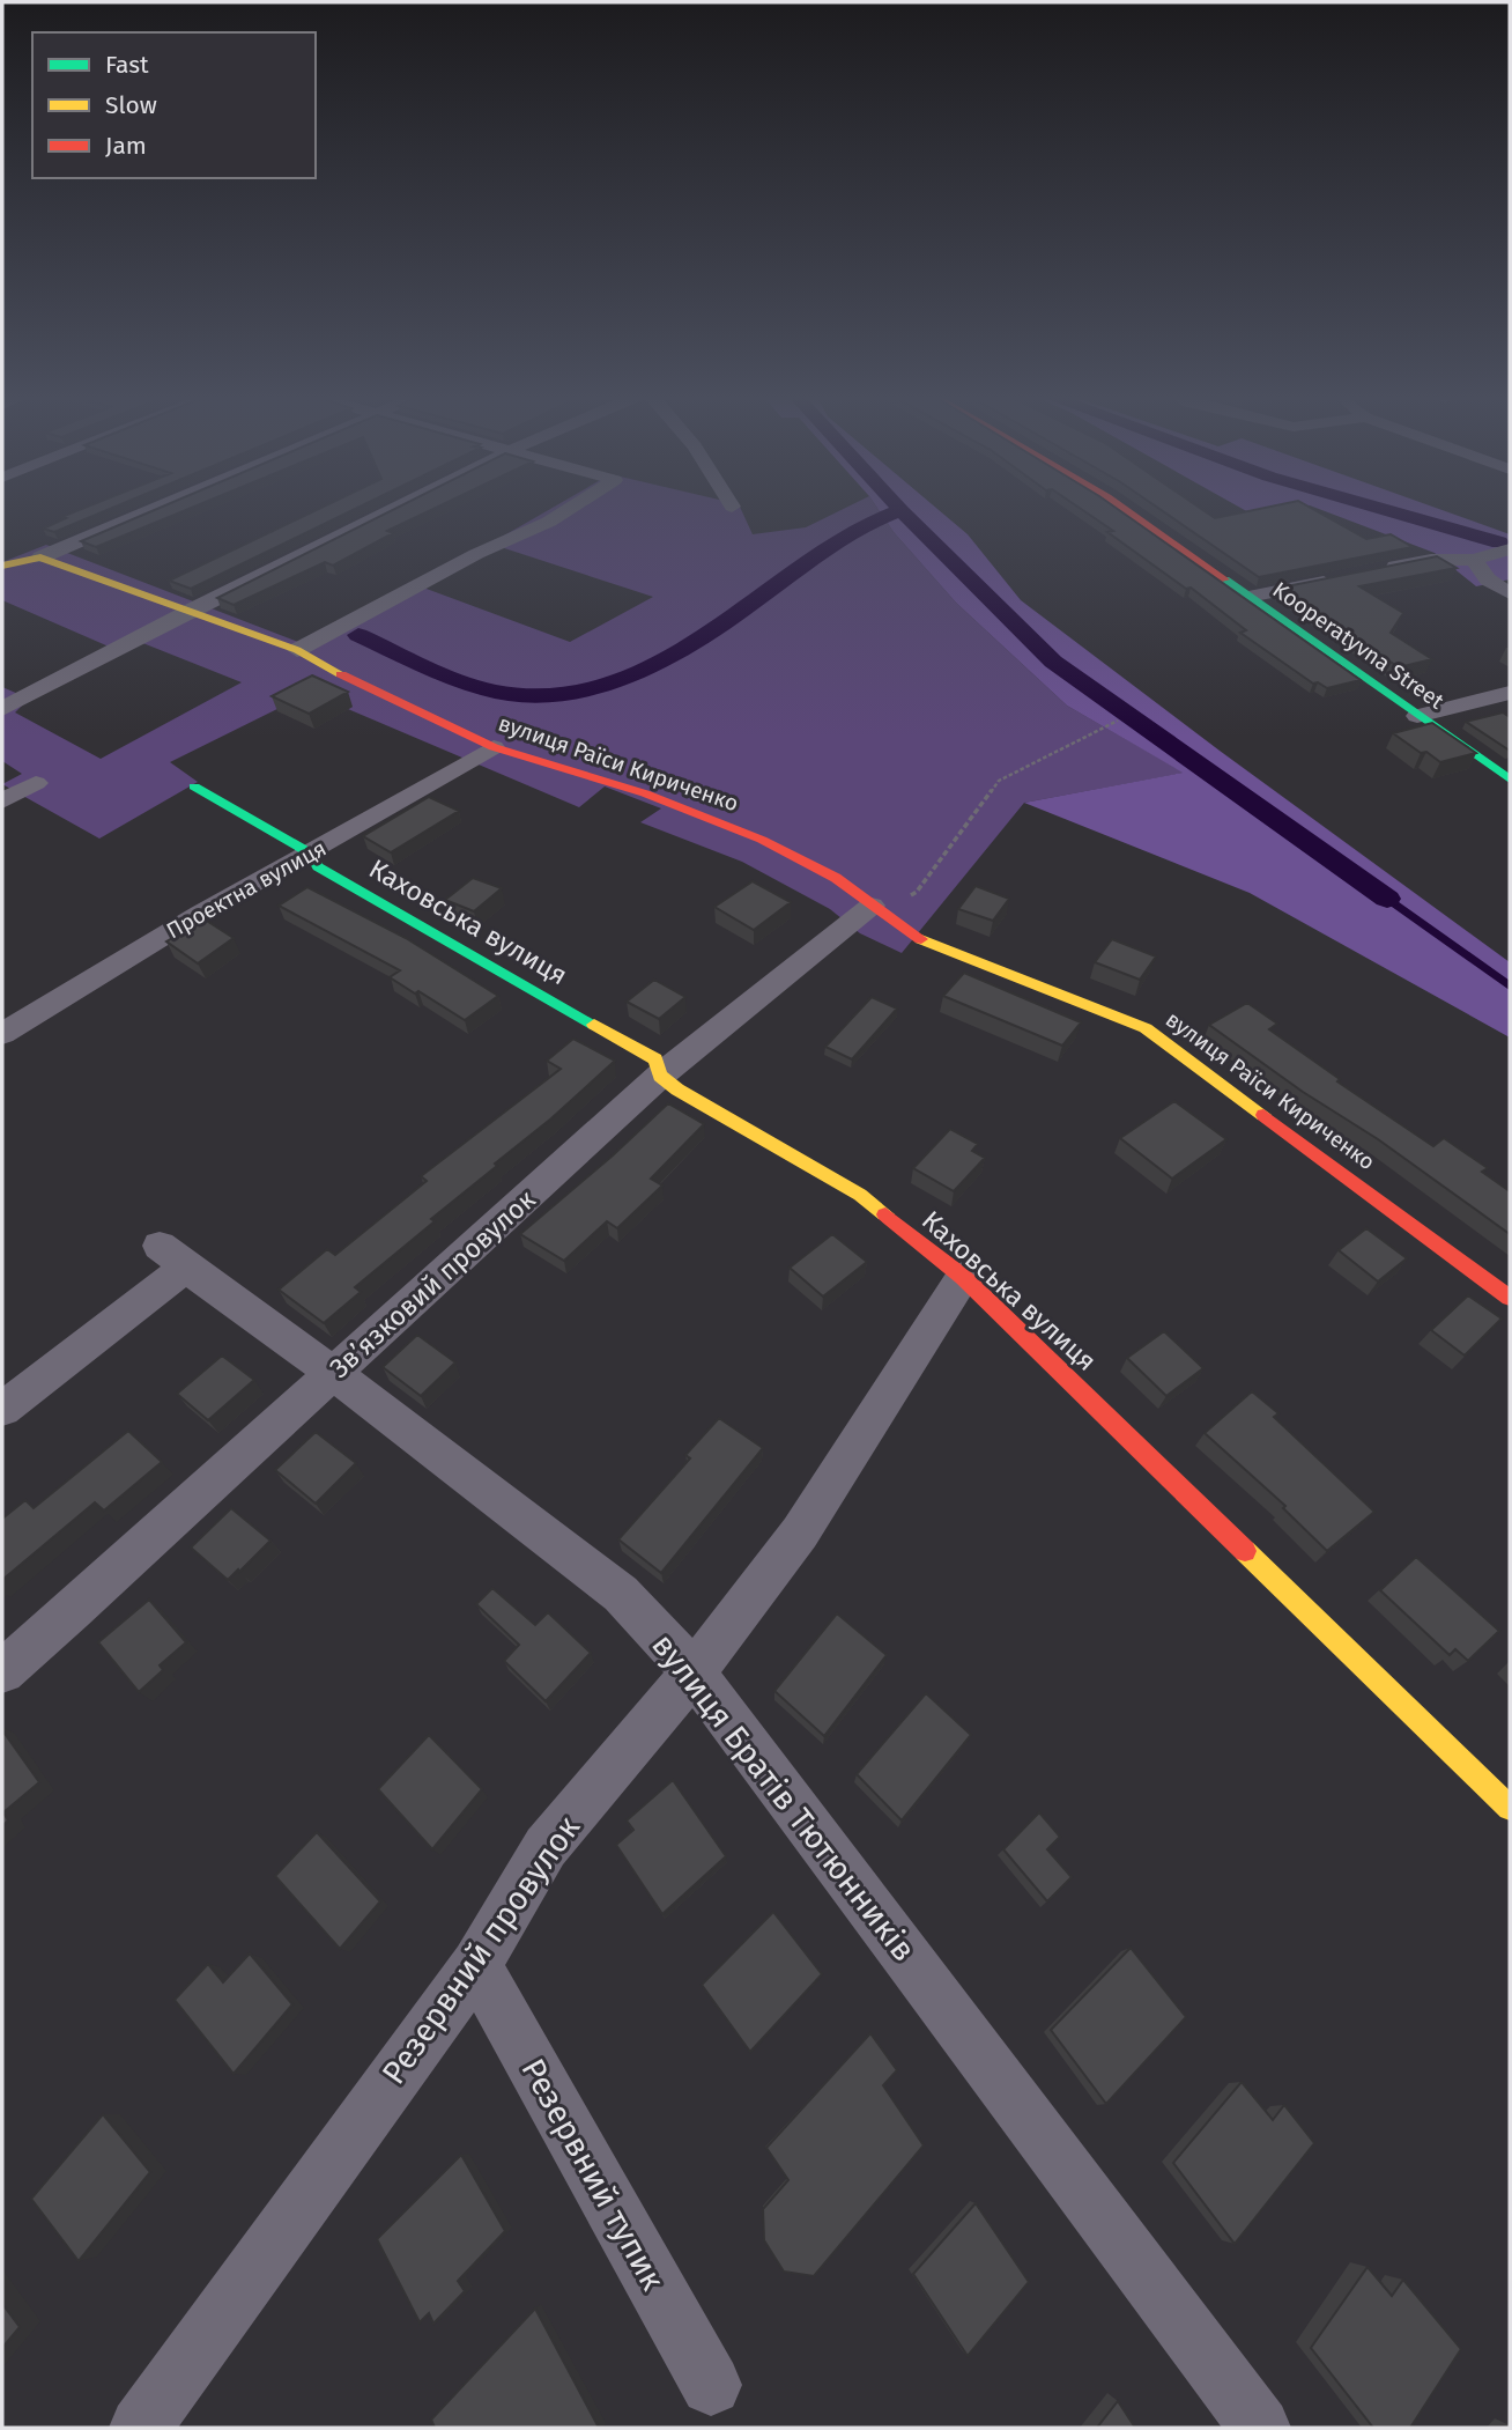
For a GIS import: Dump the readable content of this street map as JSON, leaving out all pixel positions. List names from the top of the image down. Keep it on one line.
{"streets":{"street":["Kooperatyvna Street","вулиця Раїси Кириченко","Проектна вулиця","Каховська вулиця","Звʼязковий провулок","вулиця Братів Тютюнників","Резервний провулок","Резервний тупик"]},"crossings":[["вулиця Раїси Кириченко","Проектна вулиця"],["вулиця Раїси Кириченко","Звʼязковий провулок"],["Проектна вулиця","Каховська вулиця"],["Каховська вулиця","Звʼязковий провулок"],["Каховська вулиця","Резервний провулок"],["Звʼязковий провулок","вулиця Братів Тютюнників"],["вулиця Братів Тютюнників","Резервний провулок"],["Резервний провулок","Резервний тупик"]],"legend":["Fast","Slow","Jam"]}
